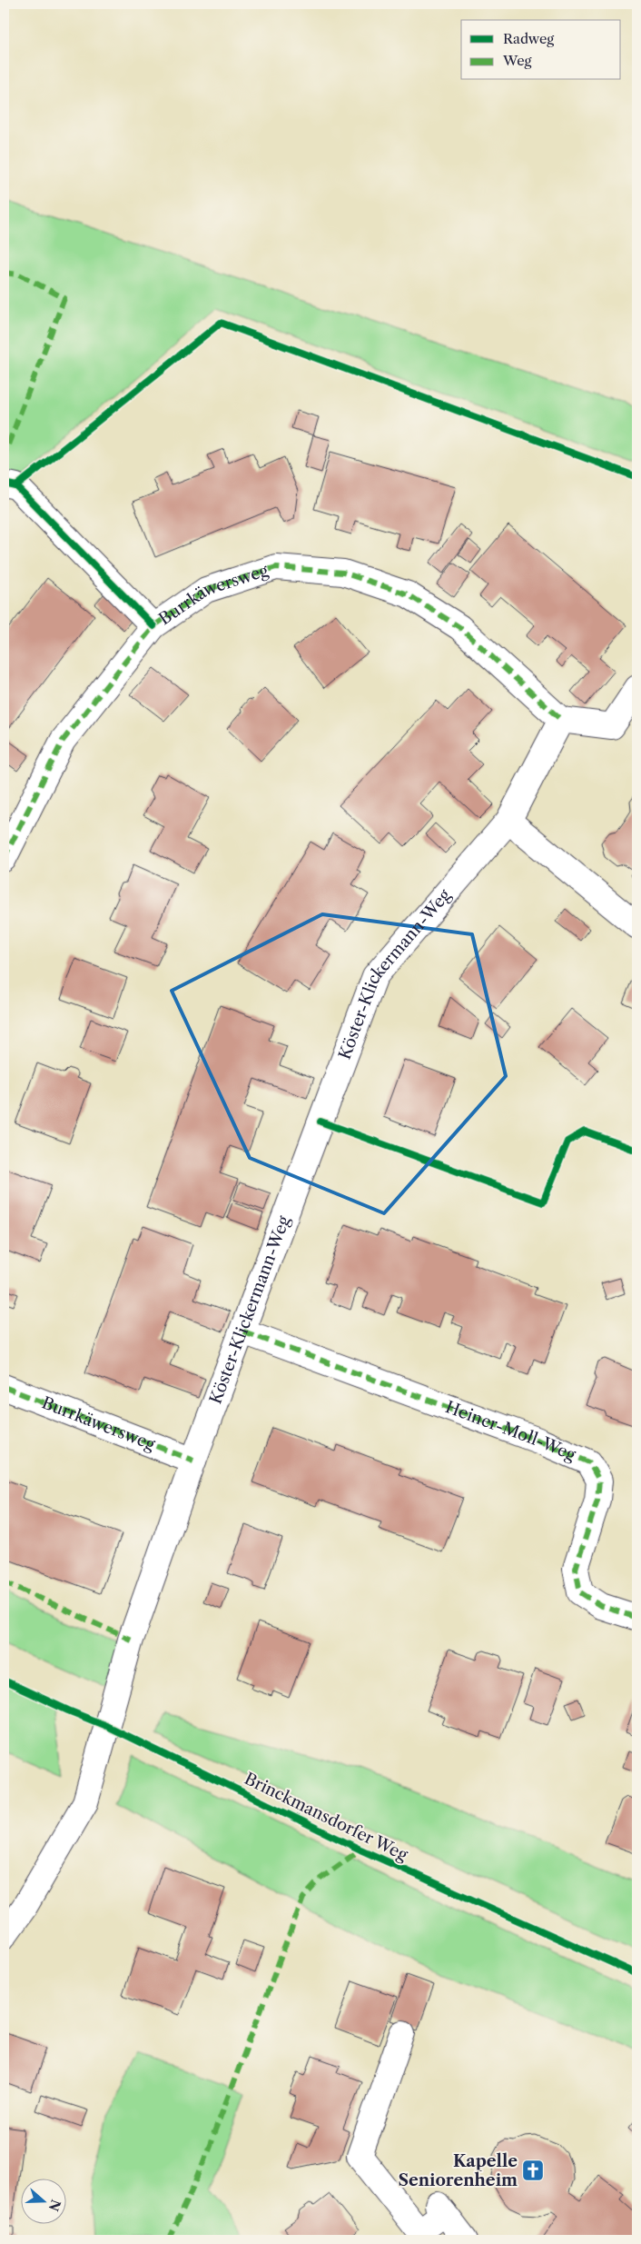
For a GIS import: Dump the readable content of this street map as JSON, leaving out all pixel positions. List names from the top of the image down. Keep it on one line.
{"streets":{"street":["Burrkäwersweg","Köster-Klickermann-Weg","Heiner-Moll-Weg"],"cycle path":["Brinckmansdorfer Weg"]},"crossings":[["Burrkäwersweg","Köster-Klickermann-Weg"],["Köster-Klickermann-Weg","Heiner-Moll-Weg"]],"places":{"church":["Kapelle Seniorenheim"]},"legend":["Radweg","Weg"],"north":"right"}
